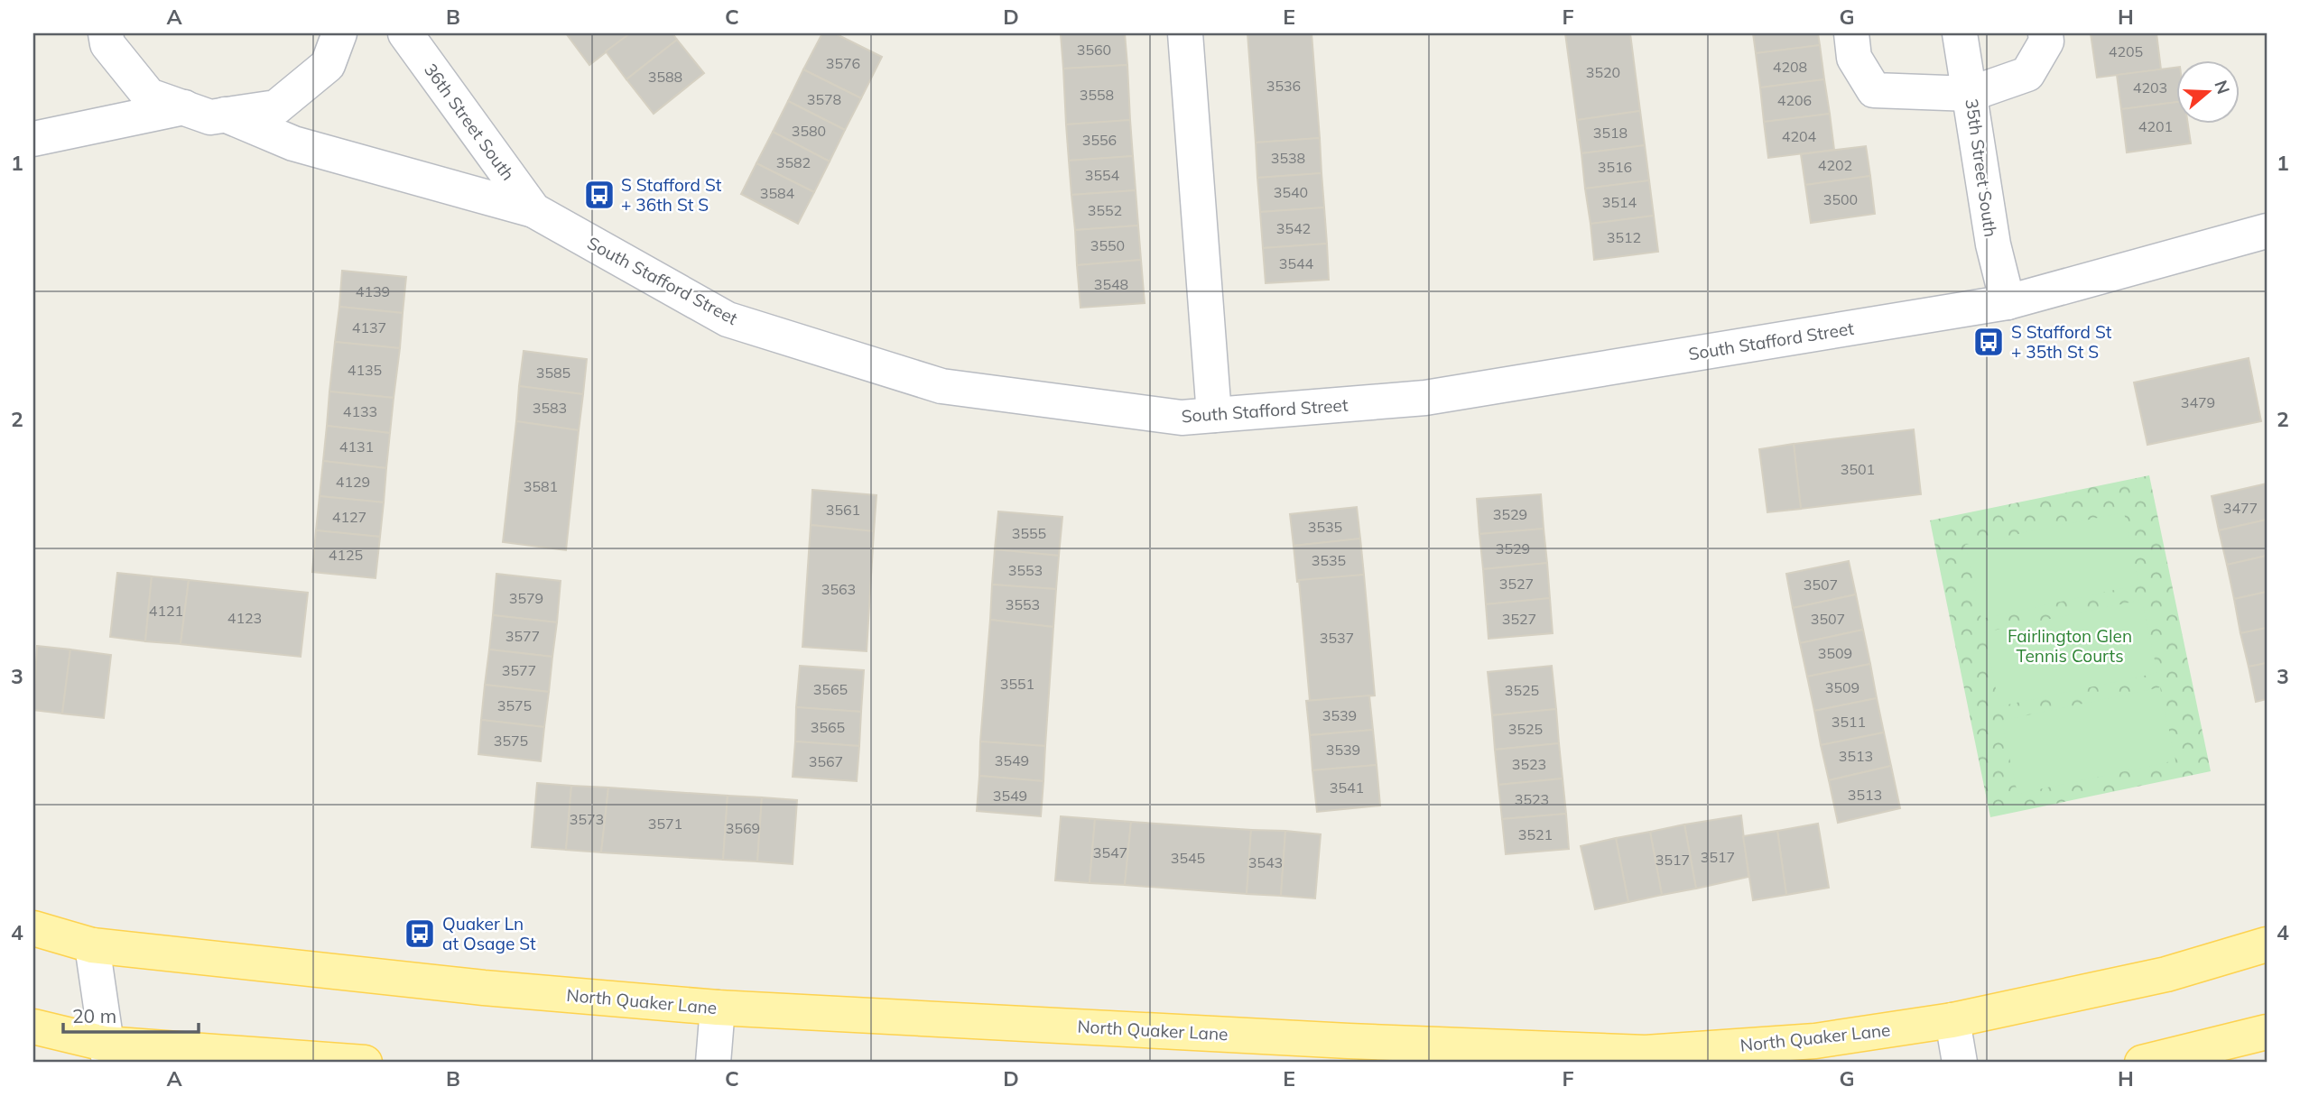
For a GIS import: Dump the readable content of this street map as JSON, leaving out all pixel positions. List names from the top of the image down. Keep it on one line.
{"streets":{"main road":["North Quaker Lane"],"street":["36th Street South","35th Street South","South Stafford Street"]},"crossings":[["36th Street South","South Stafford Street"],["35th Street South","South Stafford Street"]],"parks":["Fairlington Glen Tennis Courts"],"places":{"bus stop":["S Stafford St + 36th St S","S Stafford St + 35th St S","Quaker Ln at Osage St"]},"house_numbers":["3560","4205","3576","4208","3520","3588","3536","4203","3558","3578","4206","4201","3580","3518","4204","3556","3538","3582","4202","3516","3554","3540","3584","3500","3514","3552","3542","3512","3550","3544","3548","4139","4137","4135","3585","3479","3583","4133","4131","3501","4129","3581","3477","3561","3529","4127","3535","3555","3529","4125","3535","3553","3527","3507","3563","3579","3553","4121","4123","3527","3507","3577","3537","3509","3577","3551","3509","3565","3525","3575","3539","3511","3565","3525","3575","3539","3513","3549","3567","3523","3541","3513","3549","3523","3573","3571","3569","3521","3547","3517","3545","3517","3543"],"scale_bar":"20 m","north":"right","grid":{"columns":["A","B","C","D","E","F","G","H"],"rows":["1","2","3","4"]}}
